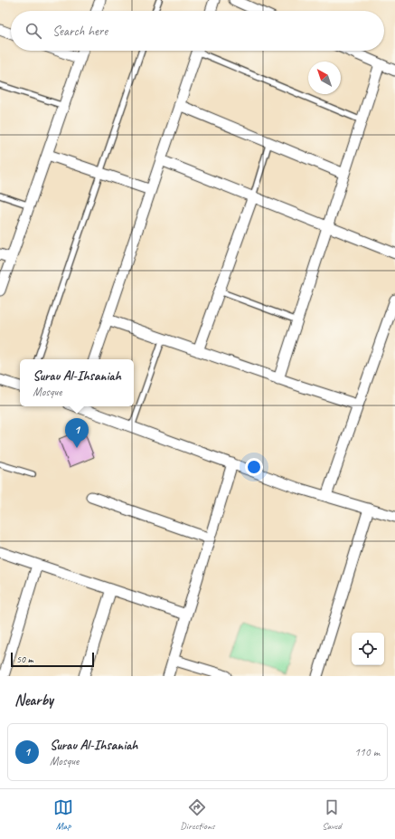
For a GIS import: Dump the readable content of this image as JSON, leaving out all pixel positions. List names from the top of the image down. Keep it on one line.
{"scale_bar":"50 m","north":"top left","page":{"search":"Search here","popup":["Surau Al-Ihsaniah","Mosque"],"pins":"1","scale":"50 m","heading":"Nearby","list":[{"mark":"1","name":"Surau Al-Ihsaniah","note":"Mosque","value":"110 m"}],"nav":["Map","Directions","Saved"]}}
